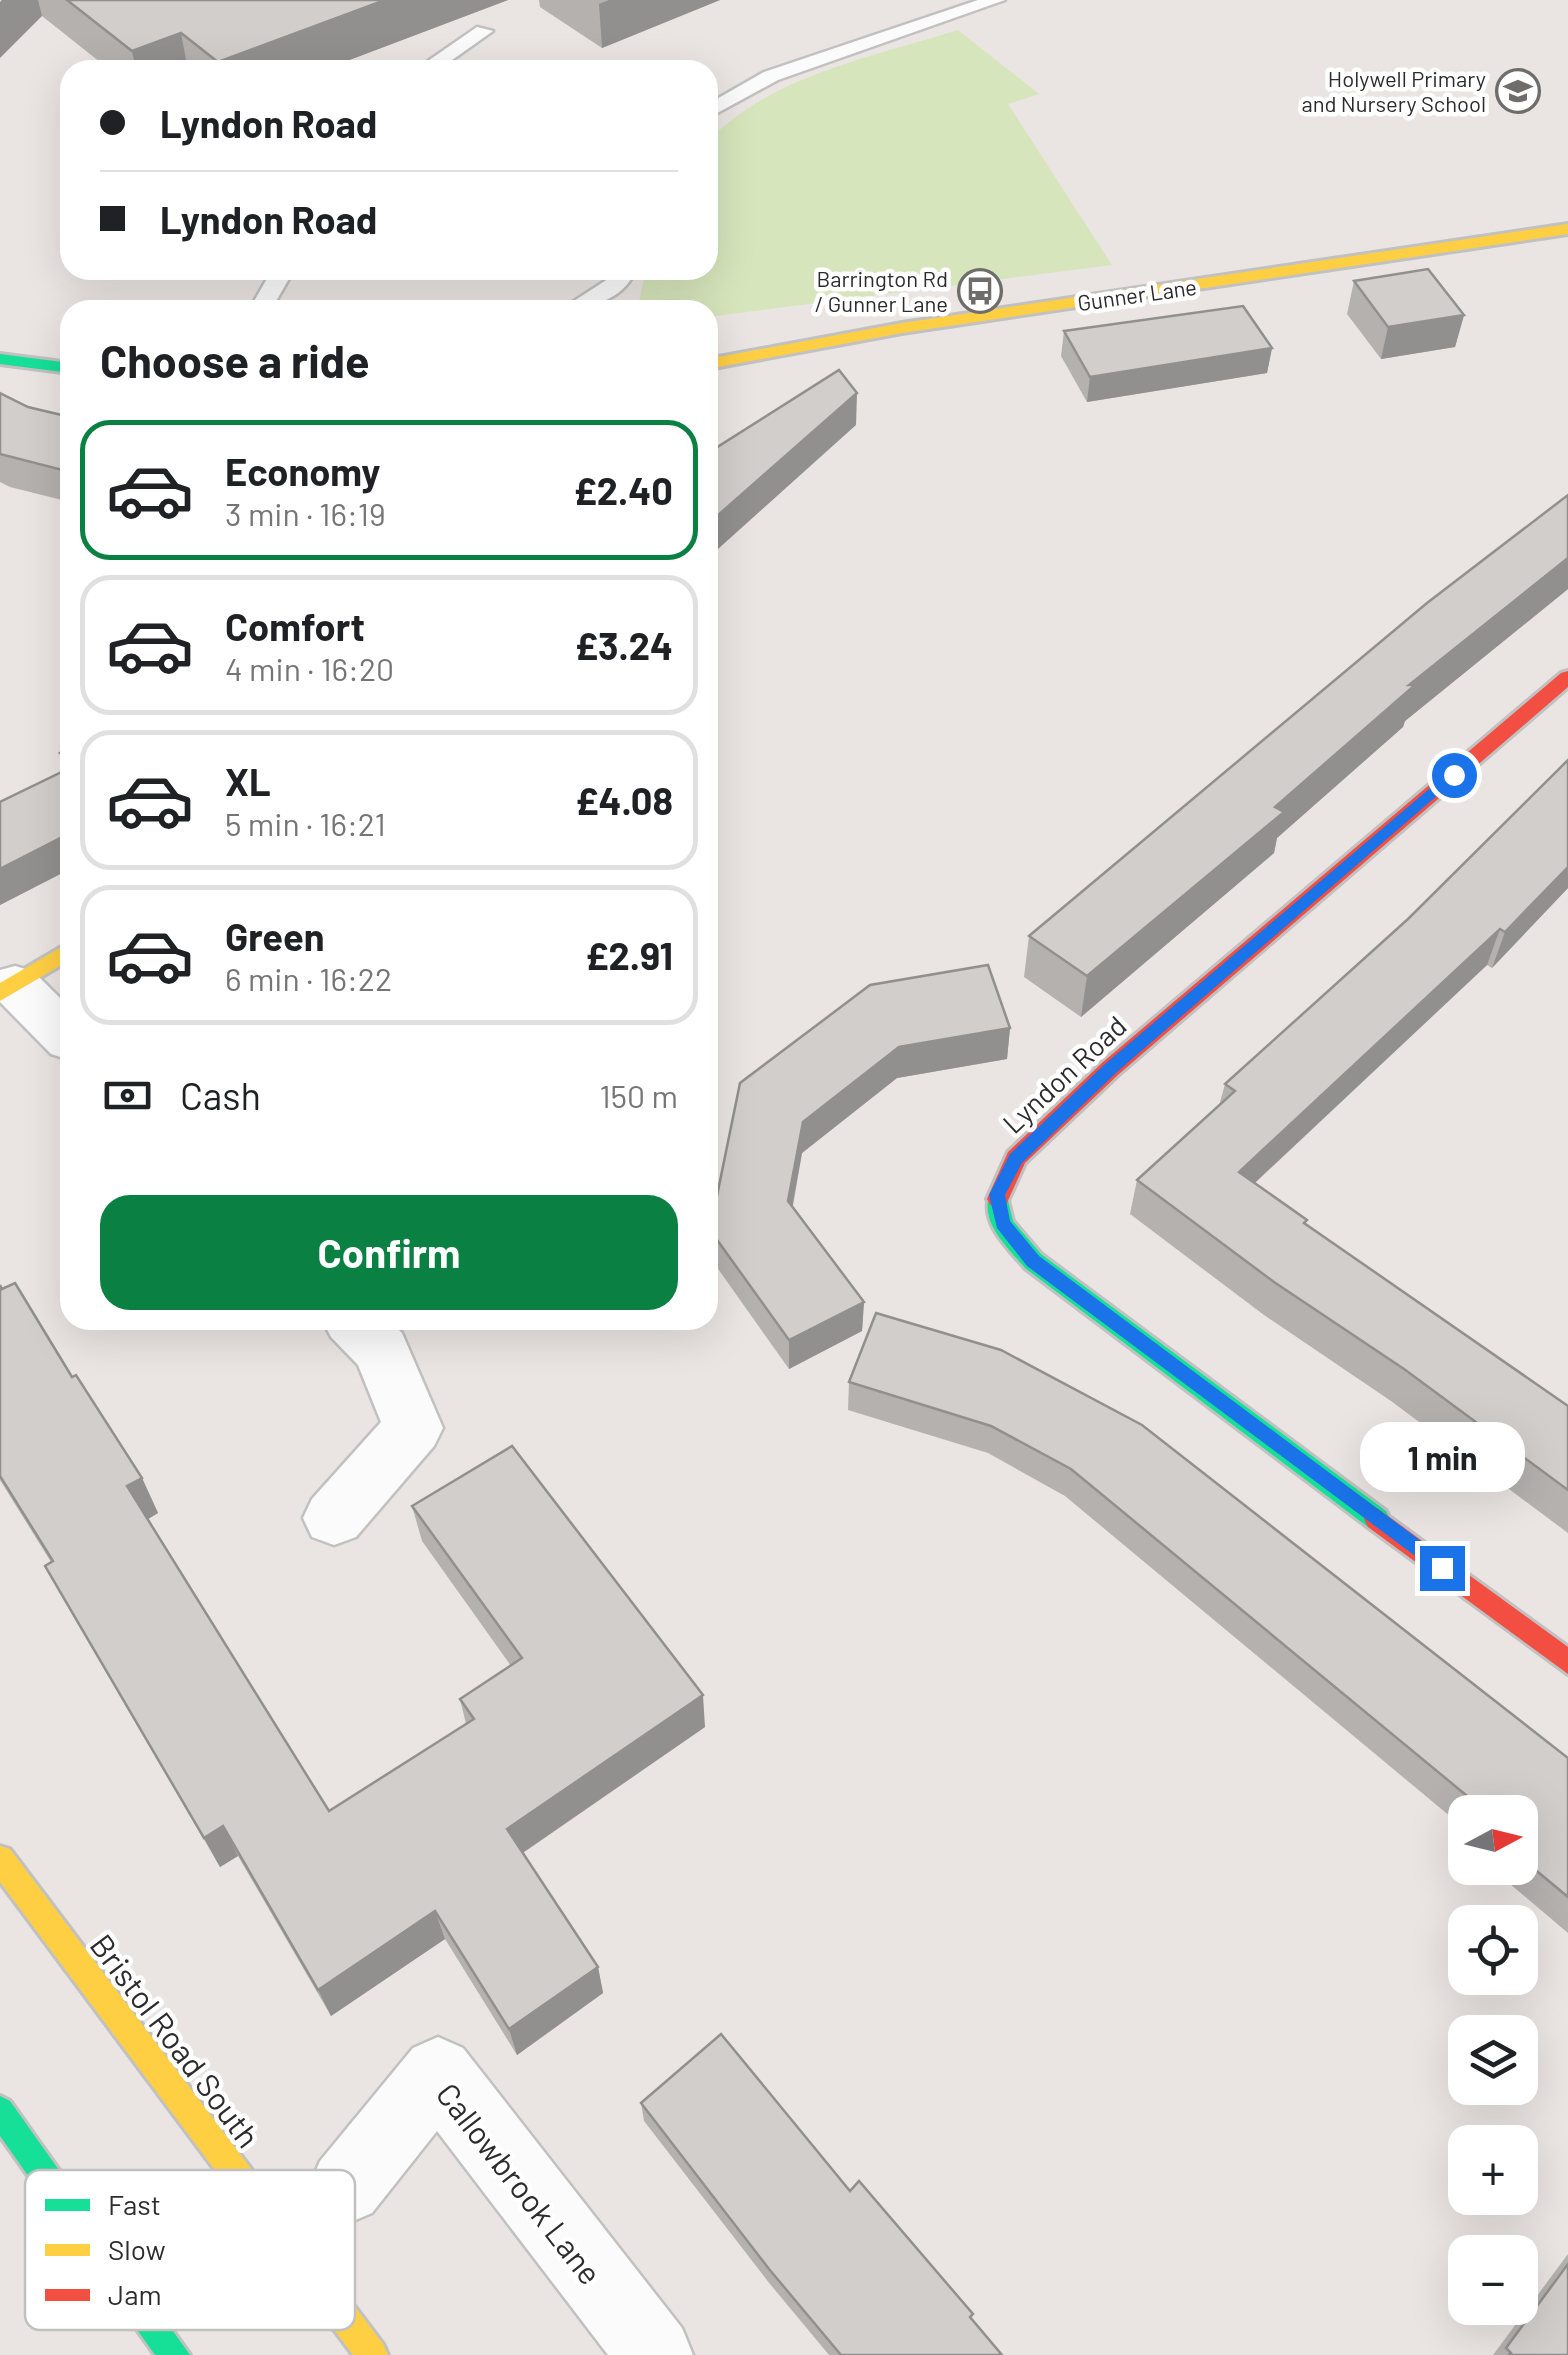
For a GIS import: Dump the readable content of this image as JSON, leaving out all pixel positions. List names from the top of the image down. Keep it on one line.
{"streets":{"main road":["Gunner Lane","Lyndon Road","Bristol Road South"],"street":["Callowbrook Lane"]},"places":{"school or university":["Holywell Primary and Nursery School"],"bus stop":["Barrington Rd / Gunner Lane"]},"legend":["Fast","Slow","Jam"],"north":"right","page":{"banner":["Lyndon Road","Lyndon Road"],"heading":"Choose a ride","list":[{"name":"Economy","note":"3 min · 16:19","value":"£2.40"},{"name":"Comfort","note":"4 min · 16:20","value":"£3.24"},{"name":"XL","note":"5 min · 16:21","value":"£4.08"},{"name":"Green","note":"6 min · 16:22","value":"£2.91"}],"pay":["Cash","150 m"],"buttons":"Confirm","bubble":"1 min","map_buttons":["+","−"]}}
